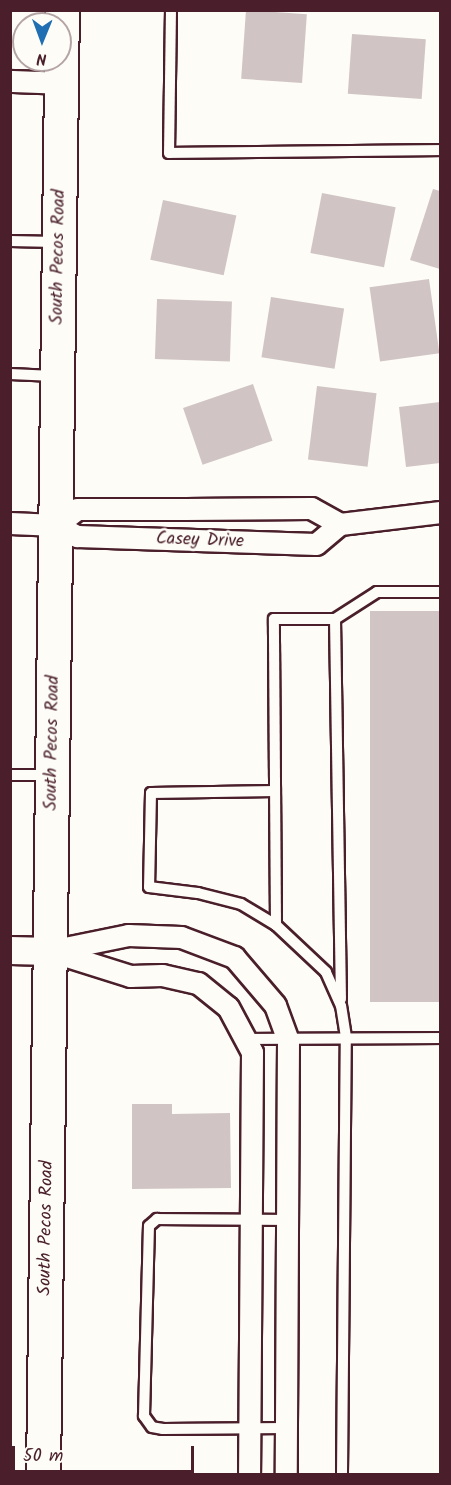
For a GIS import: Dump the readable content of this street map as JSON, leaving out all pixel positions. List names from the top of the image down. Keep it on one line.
{"streets":{"main road":["South Pecos Road"],"street":["Casey Drive"]},"crossings":[["South Pecos Road","Casey Drive"]],"scale_bar":"50 m","north":"bottom"}
